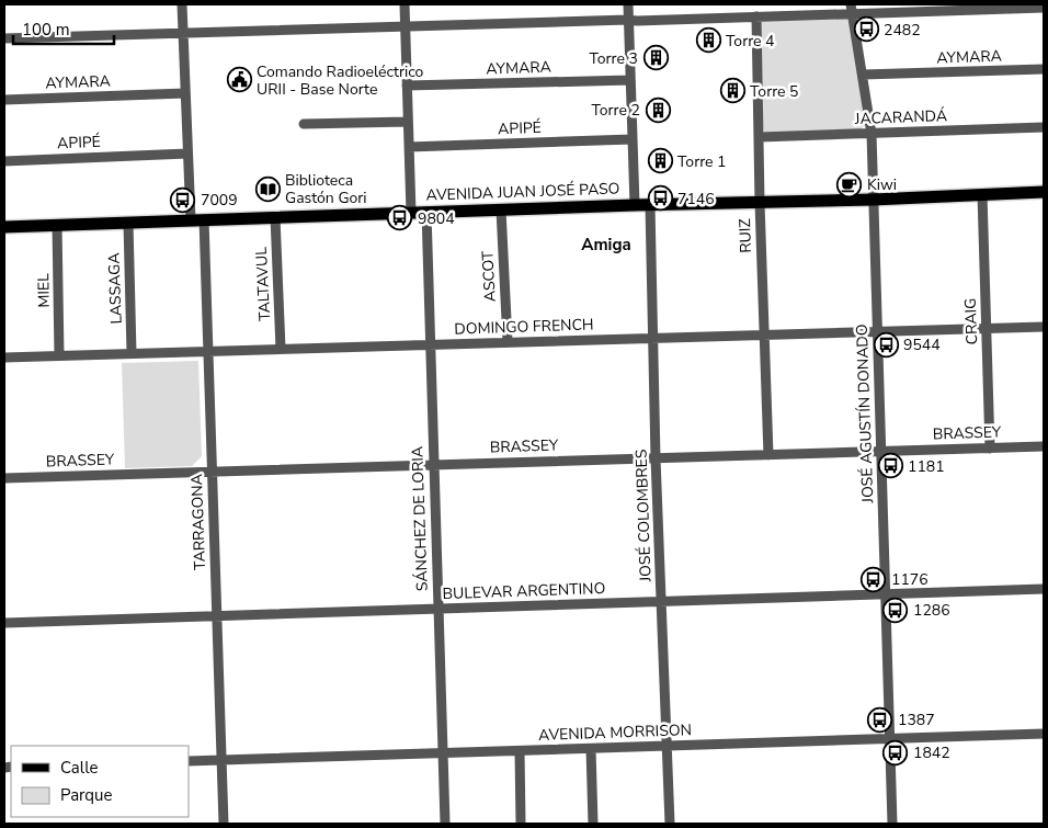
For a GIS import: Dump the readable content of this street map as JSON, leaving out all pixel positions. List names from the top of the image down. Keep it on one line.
{"streets":{"main road":["AVENIDA JUAN JOSÉ PASO"],"street":["AYMARA","JACARANDÁ","APIPÉ","RUIZ","ASCOT","TALTAVUL","LASSAGA","MIEL","CRAIG","DOMINGO FRENCH","JOSÉ AGUSTÍN DONADO","BRASSEY","JOSÉ COLOMBRES","SÁNCHEZ DE LORIA","TARRAGONA","BULEVAR ARGENTINO","AVENIDA MORRISON"]},"crossings":[["AYMARA","JOSÉ AGUSTÍN DONADO"],["JACARANDÁ","RUIZ"],["JACARANDÁ","JOSÉ AGUSTÍN DONADO"],["AVENIDA JUAN JOSÉ PASO","RUIZ"],["AVENIDA JUAN JOSÉ PASO","ASCOT"],["AVENIDA JUAN JOSÉ PASO","TALTAVUL"],["AVENIDA JUAN JOSÉ PASO","LASSAGA"],["AVENIDA JUAN JOSÉ PASO","MIEL"],["AVENIDA JUAN JOSÉ PASO","CRAIG"],["AVENIDA JUAN JOSÉ PASO","JOSÉ AGUSTÍN DONADO"],["AVENIDA JUAN JOSÉ PASO","JOSÉ COLOMBRES"],["AVENIDA JUAN JOSÉ PASO","SÁNCHEZ DE LORIA"],["AVENIDA JUAN JOSÉ PASO","TARRAGONA"],["RUIZ","DOMINGO FRENCH"],["RUIZ","BRASSEY"],["ASCOT","DOMINGO FRENCH"],["TALTAVUL","DOMINGO FRENCH"],["LASSAGA","DOMINGO FRENCH"],["MIEL","DOMINGO FRENCH"],["CRAIG","DOMINGO FRENCH"],["CRAIG","BRASSEY"],["DOMINGO FRENCH","JOSÉ AGUSTÍN DONADO"],["DOMINGO FRENCH","JOSÉ COLOMBRES"],["DOMINGO FRENCH","SÁNCHEZ DE LORIA"],["DOMINGO FRENCH","TARRAGONA"],["JOSÉ AGUSTÍN DONADO","BRASSEY"],["JOSÉ AGUSTÍN DONADO","BULEVAR ARGENTINO"],["JOSÉ AGUSTÍN DONADO","AVENIDA MORRISON"],["BRASSEY","JOSÉ COLOMBRES"],["BRASSEY","SÁNCHEZ DE LORIA"],["BRASSEY","TARRAGONA"],["JOSÉ COLOMBRES","BULEVAR ARGENTINO"],["JOSÉ COLOMBRES","AVENIDA MORRISON"],["SÁNCHEZ DE LORIA","BULEVAR ARGENTINO"],["SÁNCHEZ DE LORIA","AVENIDA MORRISON"],["TARRAGONA","BULEVAR ARGENTINO"],["TARRAGONA","AVENIDA MORRISON"]],"districts":["Amiga"],"places":{"bus stop":["2482","7146","7009","9804","9544","1181","1176","1286","1387","1842"],"building":["Torre 4","Torre 3","Torre 5","Torre 2","Torre 1"],"public building":["Comando Radioeléctrico URII - Base Norte"],"cafe":["Kiwi"],"library":["Biblioteca Gastón Gori"]},"legend":["Calle","Parque"],"scale_bar":"100 m"}
